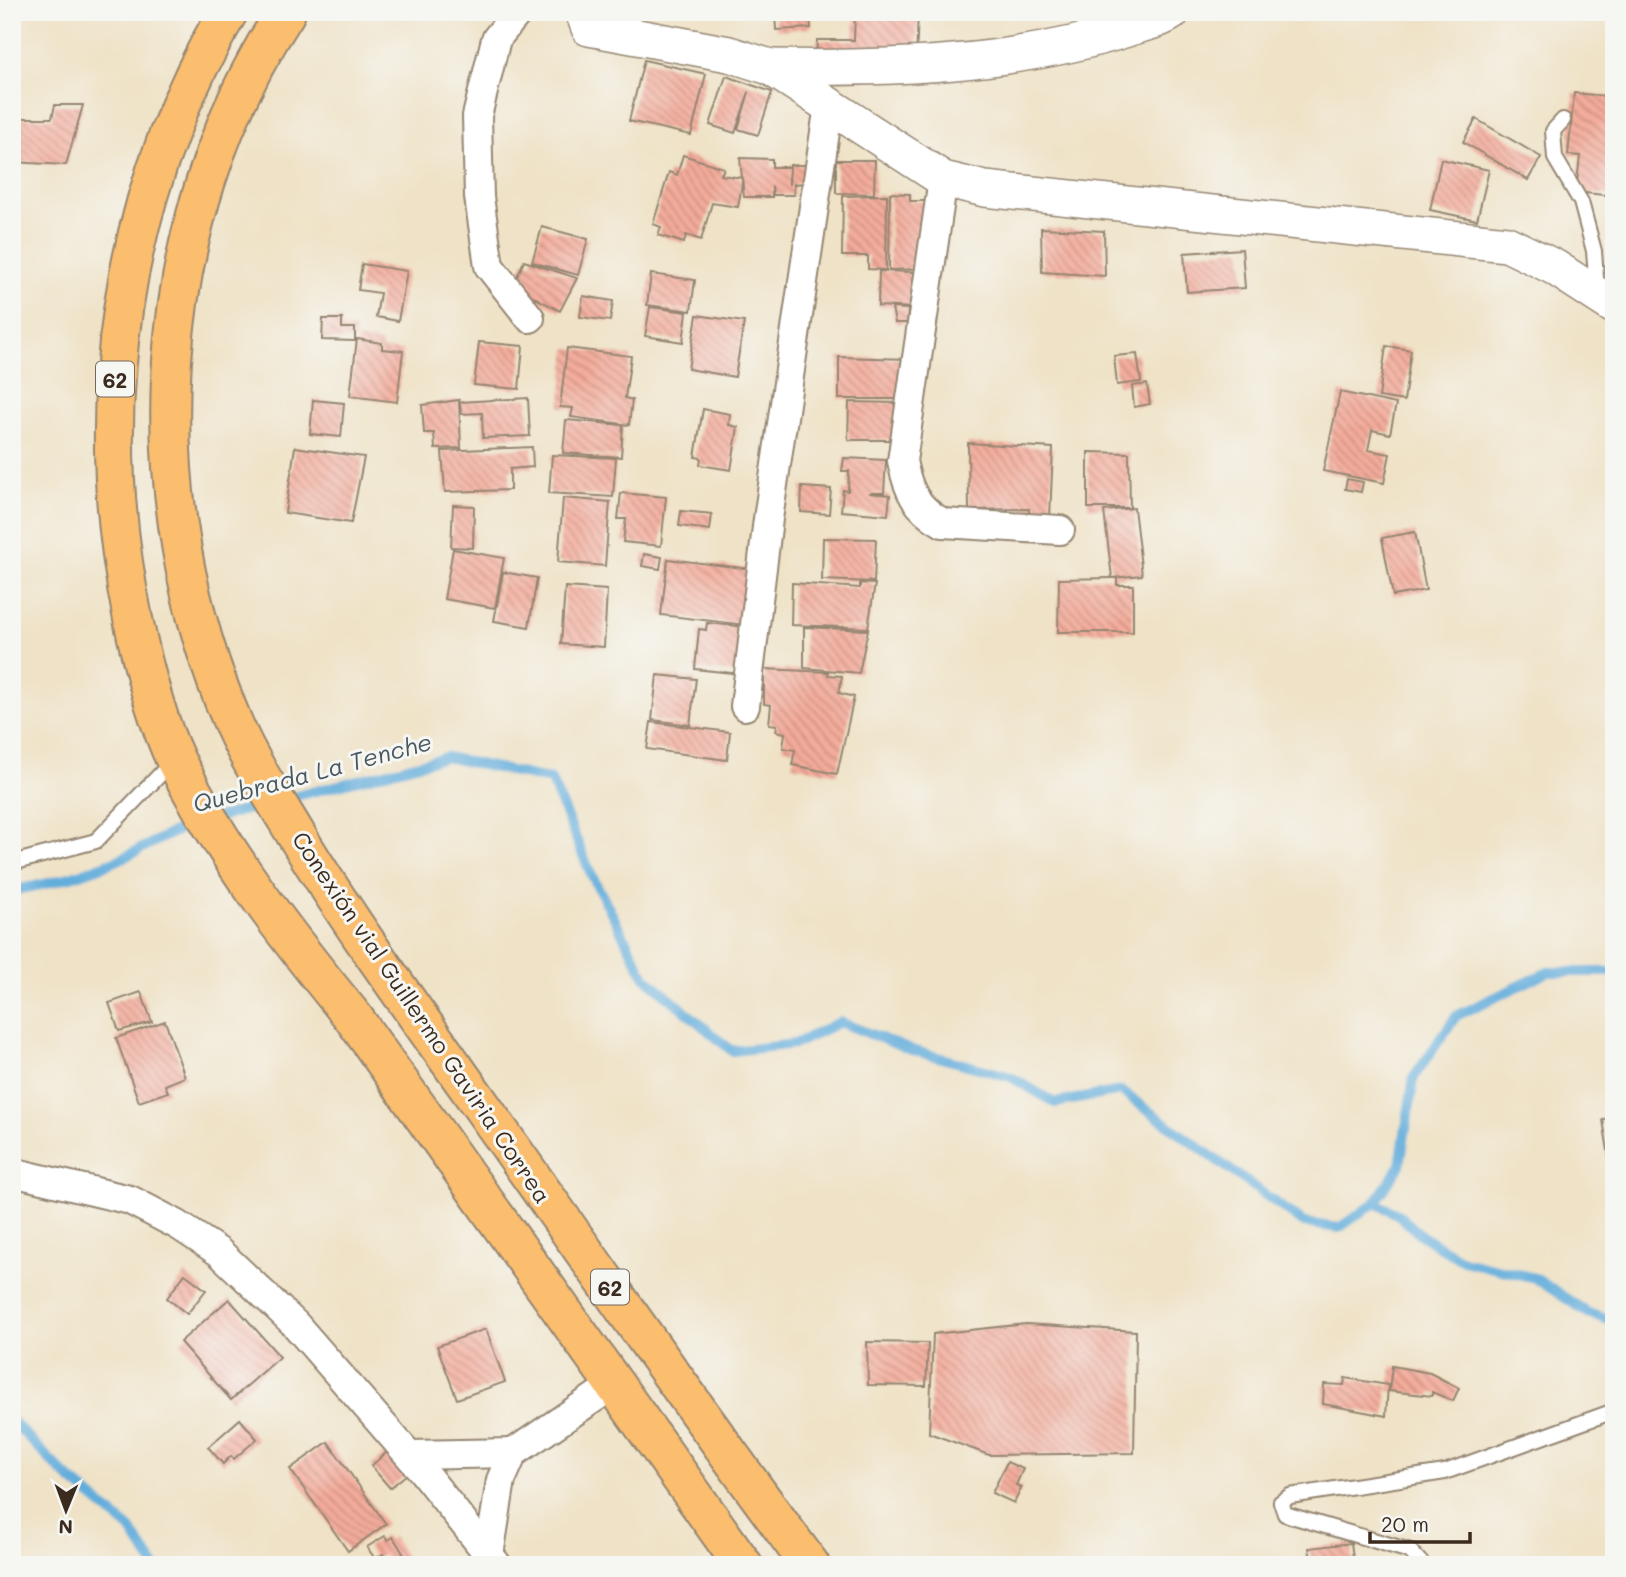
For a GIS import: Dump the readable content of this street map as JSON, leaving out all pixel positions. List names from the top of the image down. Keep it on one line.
{"streets":{"highway":["62","Conexión vial Guillermo Gaviria Correa"]},"water":["Quebrada La Tenche"],"scale_bar":"20 m","north":"bottom"}
